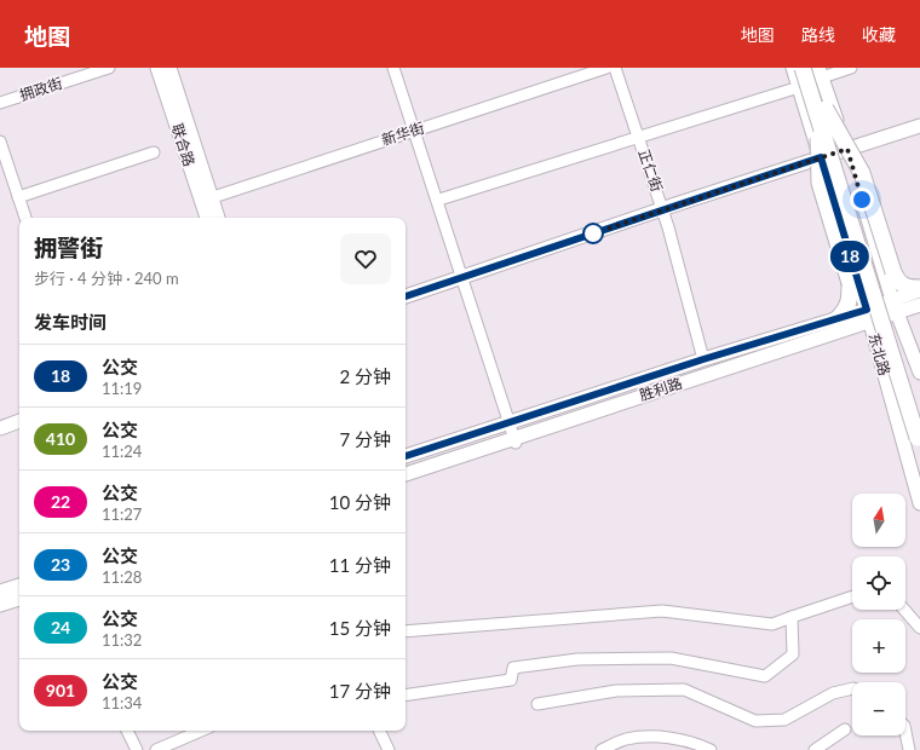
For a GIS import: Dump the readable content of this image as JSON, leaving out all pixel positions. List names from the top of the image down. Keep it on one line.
{"streets":{"highway":["东北路"],"main road":["联合路","胜利路"],"street":["拥政街","新华街","正仁街"]},"crossings":[["新华街","联合路"],["正仁街","胜利路"],["东北路","胜利路"]],"lines":["bus line 18"],"north":"top","page":{"header":"地图","nav":["地图","路线","收藏"],"on_map":"18","heading":[["拥警街","步行 · 4 分钟 · 240 m"],"发车时间"],"list":[{"mark":"18","name":"公交","note":"11:19","value":"2 分钟"},{"mark":"410","name":"公交","note":"11:24","value":"7 分钟"},{"mark":"22","name":"公交","note":"11:27","value":"10 分钟"},{"mark":"23","name":"公交","note":"11:28","value":"11 分钟"},{"mark":"24","name":"公交","note":"11:32","value":"15 分钟"},{"mark":"901","name":"公交","note":"11:34","value":"17 分钟"}],"map_buttons":["+","−"]}}
